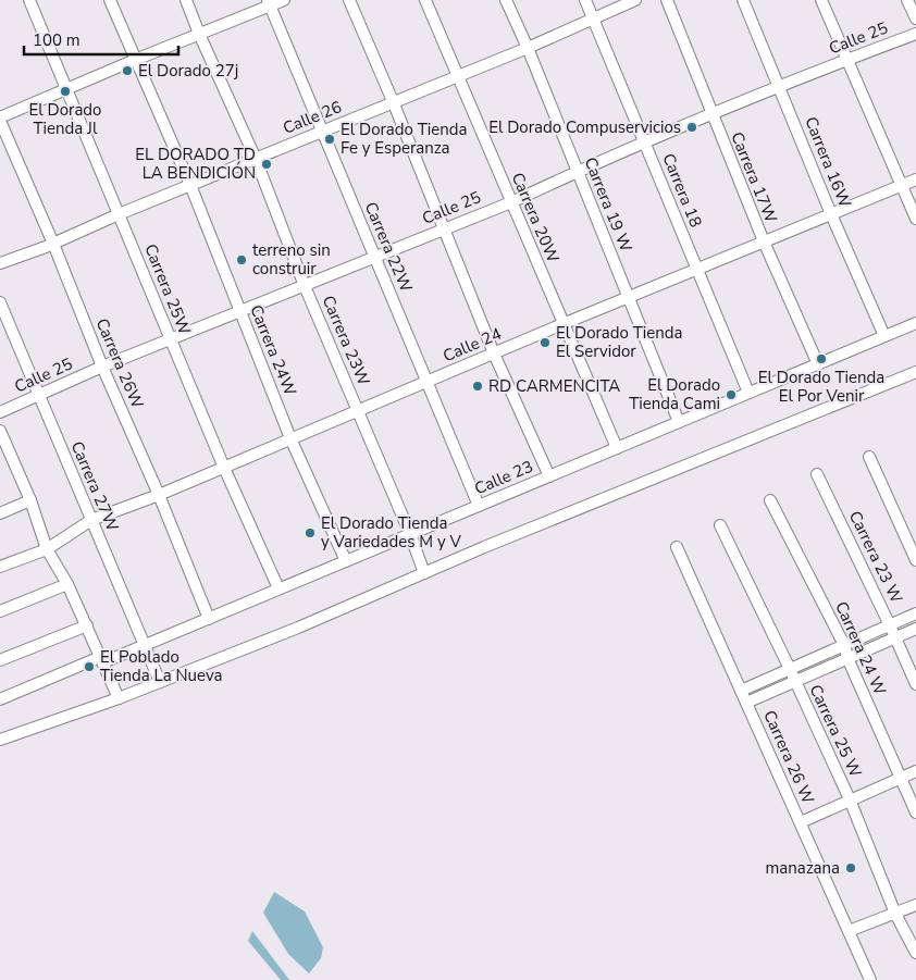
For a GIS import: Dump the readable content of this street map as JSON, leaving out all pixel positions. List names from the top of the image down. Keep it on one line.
{"streets":{"street":["Calle 25","Calle 26","Carrera 16W","Carrera 17W","Carrera 18","Carrera 19 W","Carrera 20W","Carrera 22W","Carrera 25W","Carrera 23W","Calle 24","Carrera 24W","Carrera 26W","Calle 23","Carrera 27W","Carrera 23 W","Carrera 24 W","Carrera 25 W","Carrera 26 W"]},"crossings":[["Calle 25","Carrera 16W"],["Calle 25","Carrera 17W"],["Calle 25","Carrera 18"],["Calle 25","Carrera 19 W"],["Calle 25","Carrera 20W"],["Calle 25","Carrera 22W"],["Calle 25","Carrera 25W"],["Calle 25","Carrera 23W"],["Calle 25","Carrera 24W"],["Calle 25","Carrera 26W"],["Calle 25","Carrera 27W"],["Calle 26","Carrera 18"],["Calle 26","Carrera 19 W"],["Calle 26","Carrera 20W"],["Calle 26","Carrera 22W"],["Calle 26","Carrera 25W"],["Calle 26","Carrera 23W"],["Calle 26","Carrera 24W"],["Calle 26","Carrera 26W"],["Carrera 16W","Calle 24"],["Carrera 16W","Calle 23"],["Carrera 17W","Calle 24"],["Carrera 17W","Calle 23"],["Carrera 18","Calle 24"],["Carrera 18","Calle 23"],["Carrera 19 W","Calle 24"],["Carrera 19 W","Calle 23"],["Carrera 20W","Calle 24"],["Carrera 20W","Calle 23"],["Carrera 22W","Calle 24"],["Carrera 22W","Calle 23"],["Carrera 25W","Calle 24"],["Carrera 25W","Calle 23"],["Carrera 23W","Calle 24"],["Carrera 23W","Calle 23"],["Calle 24","Carrera 24W"],["Calle 24","Carrera 26W"],["Calle 24","Carrera 27W"],["Carrera 24W","Calle 23"],["Carrera 26W","Calle 23"],["Calle 23","Carrera 27W"]],"places":["El Dorado 27j","El Dorado Tienda Jl","El Dorado Compuservicios","El Dorado Tienda Fe y Esperanza","EL DORADO TD LA BENDICIÓN","terreno sin construir","El Dorado Tienda El Servidor","El Dorado Tienda El Por Venir","RD CARMENCITA","El Dorado Tienda Cami","El Dorado Tienda y Variedades M y V","El Poblado Tienda La Nueva","manazana"],"scale_bar":"100 m"}
